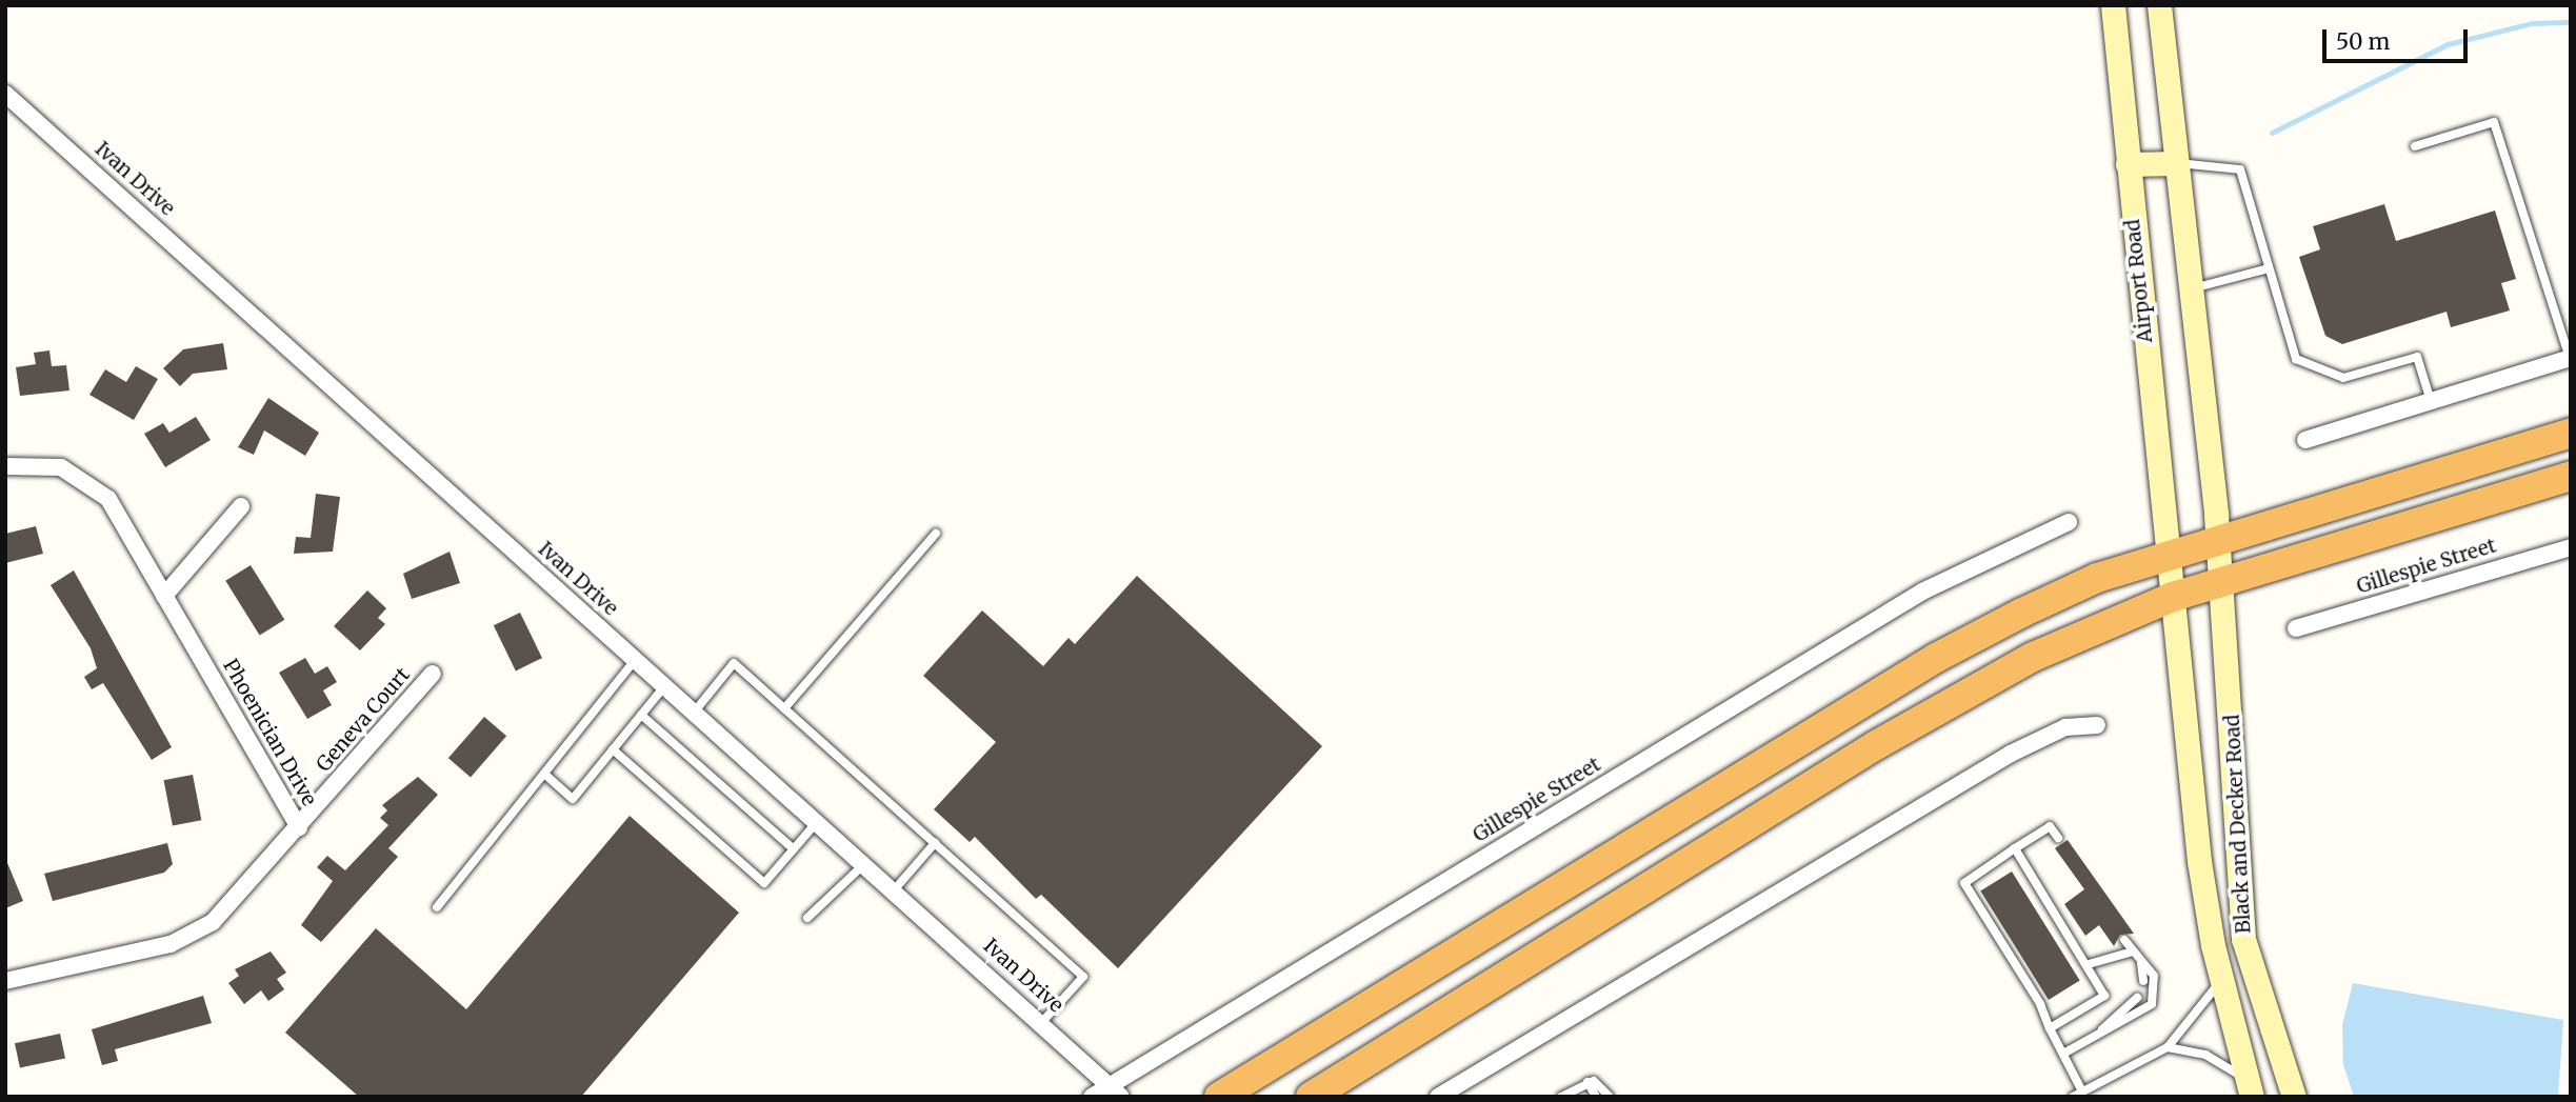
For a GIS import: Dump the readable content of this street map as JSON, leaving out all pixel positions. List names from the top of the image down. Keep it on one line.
{"streets":{"main road":["Airport Road","Black and Decker Road"],"street":["Ivan Drive","Gillespie Street","Geneva Court","Phoenician Drive"]},"crossings":[["Ivan Drive","Gillespie Street"],["Airport Road","Black and Decker Road"],["Geneva Court","Phoenician Drive"]],"scale_bar":"50 m"}
